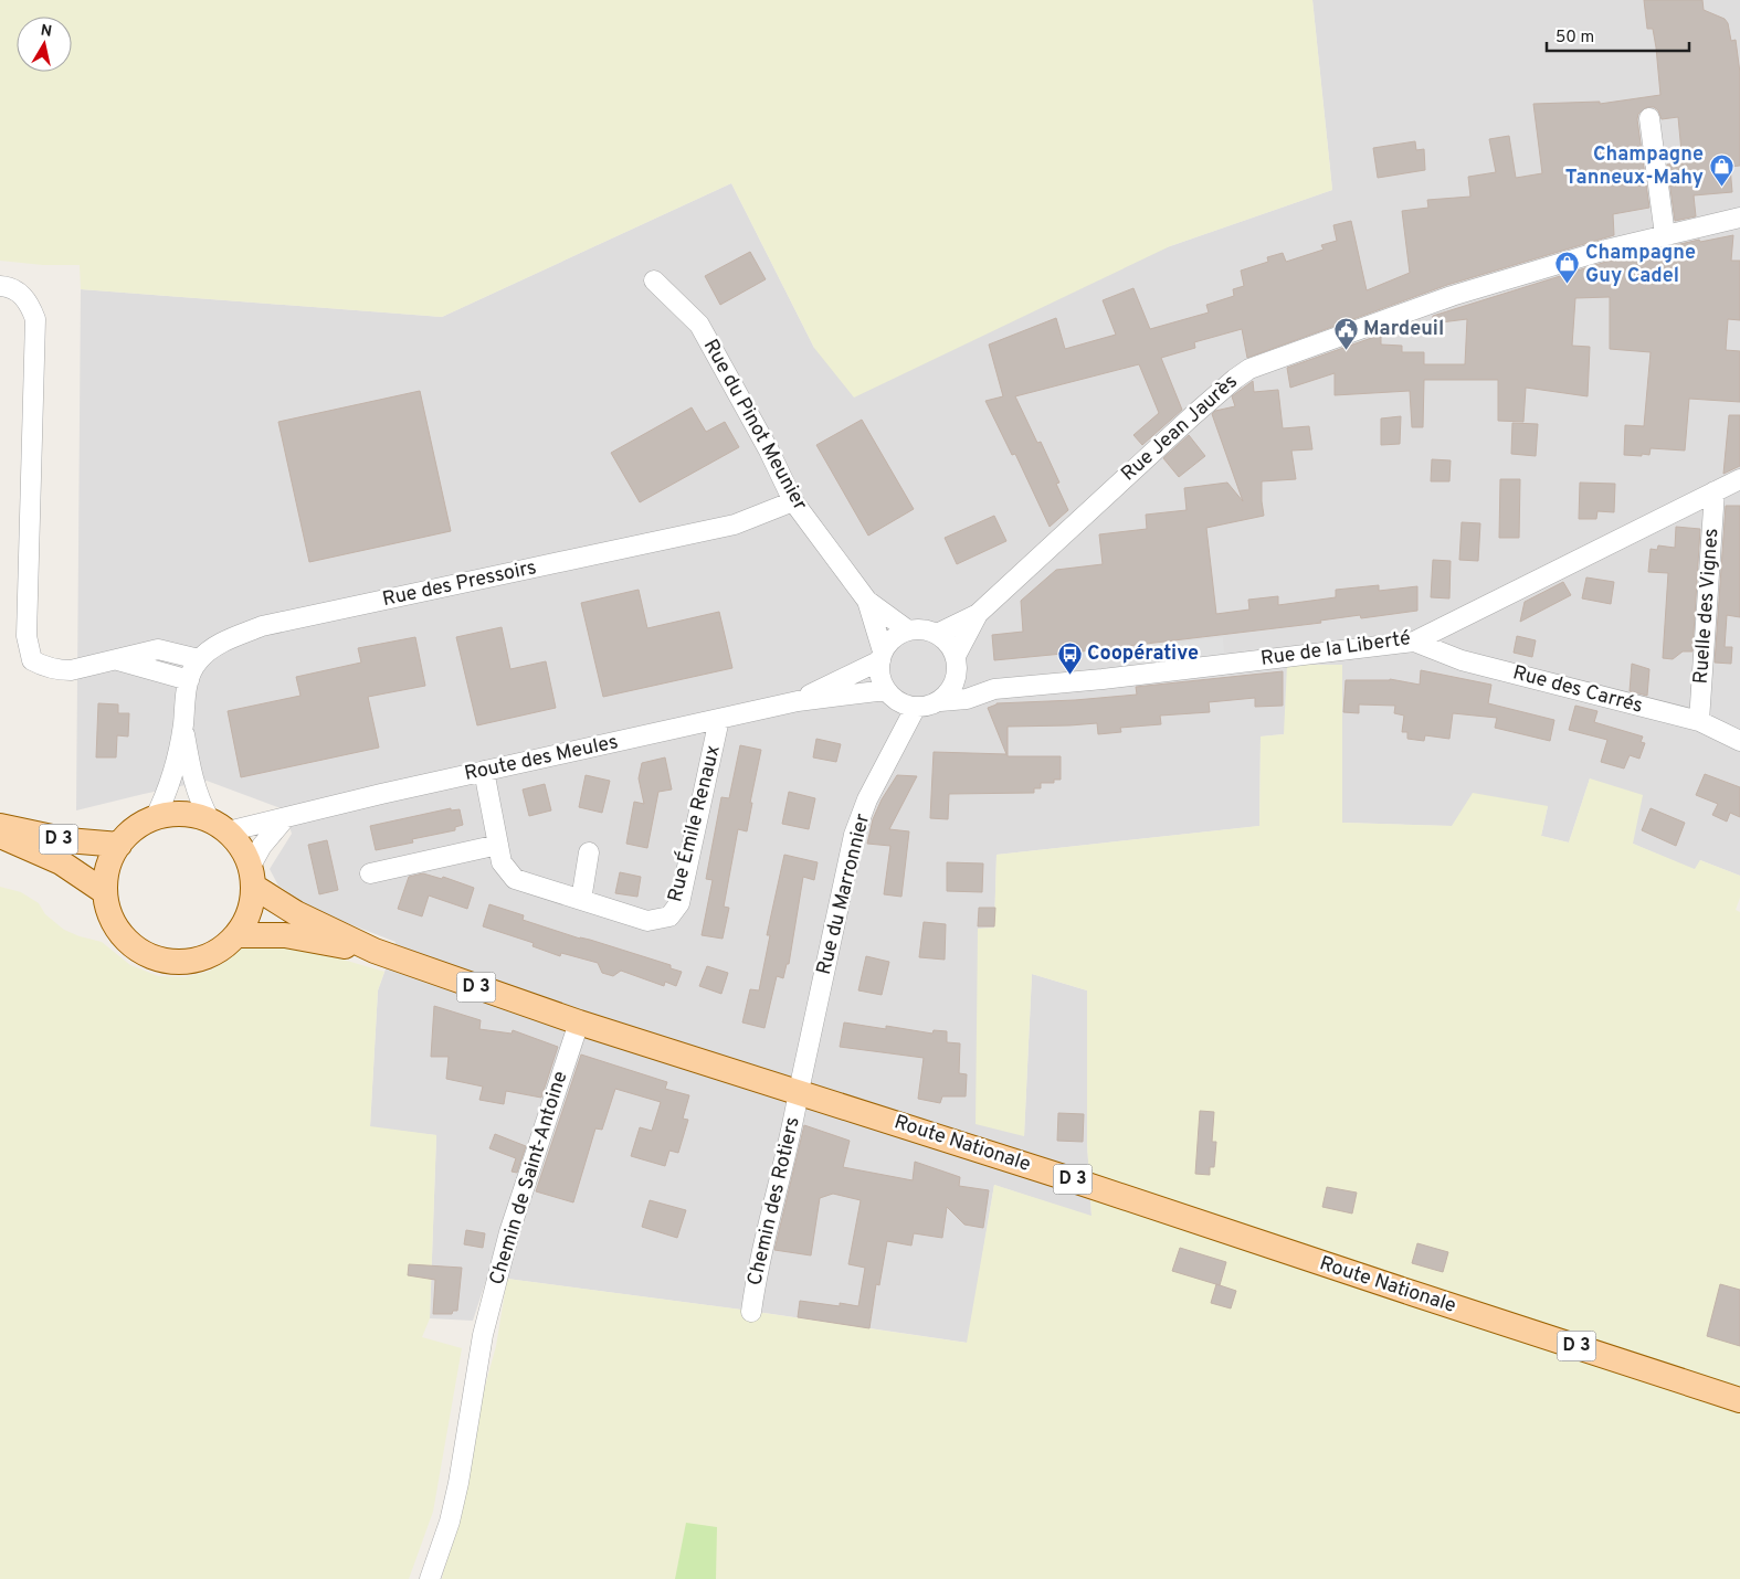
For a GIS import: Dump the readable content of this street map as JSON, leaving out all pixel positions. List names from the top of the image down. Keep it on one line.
{"streets":{"main road":["D 3","Route Nationale"],"street":["Rue du Pinot Meunier","Rue Jean Jaurès","Rue des Pressoirs","Ruelle des Vignes","Rue de la Liberté","Rue des Carrés","Route des Meules","Rue Émile Renaux","Rue du Marronnier","Chemin de Saint-Antoine","Chemin des Rotiers"]},"crossings":[["Rue du Pinot Meunier","Rue Jean Jaurès"],["Rue du Pinot Meunier","Rue des Pressoirs"],["Rue du Pinot Meunier","Rue de la Liberté"],["Rue du Pinot Meunier","Route des Meules"],["Rue du Pinot Meunier","Rue du Marronnier"],["Rue Jean Jaurès","Rue de la Liberté"],["Rue Jean Jaurès","Route des Meules"],["Rue Jean Jaurès","Rue du Marronnier"],["Rue des Pressoirs","Route des Meules"],["Rue des Pressoirs","D 3"],["Ruelle des Vignes","Rue de la Liberté"],["Ruelle des Vignes","Rue des Carrés"],["Rue de la Liberté","Rue des Carrés"],["Rue de la Liberté","Route des Meules"],["Rue de la Liberté","Rue du Marronnier"],["Route des Meules","Rue Émile Renaux"],["Route des Meules","D 3"],["Route des Meules","Rue du Marronnier"],["D 3","Route Nationale"],["Rue du Marronnier","Route Nationale"],["Rue du Marronnier","Chemin des Rotiers"],["Route Nationale","Chemin de Saint-Antoine"],["Route Nationale","Chemin des Rotiers"]],"places":{"shop":["Champagne Tanneux-Mahy","Champagne Guy Cadel"],"public building":["Mardeuil"],"bus stop":["Coopérative"]},"scale_bar":"50 m","north":"top"}
